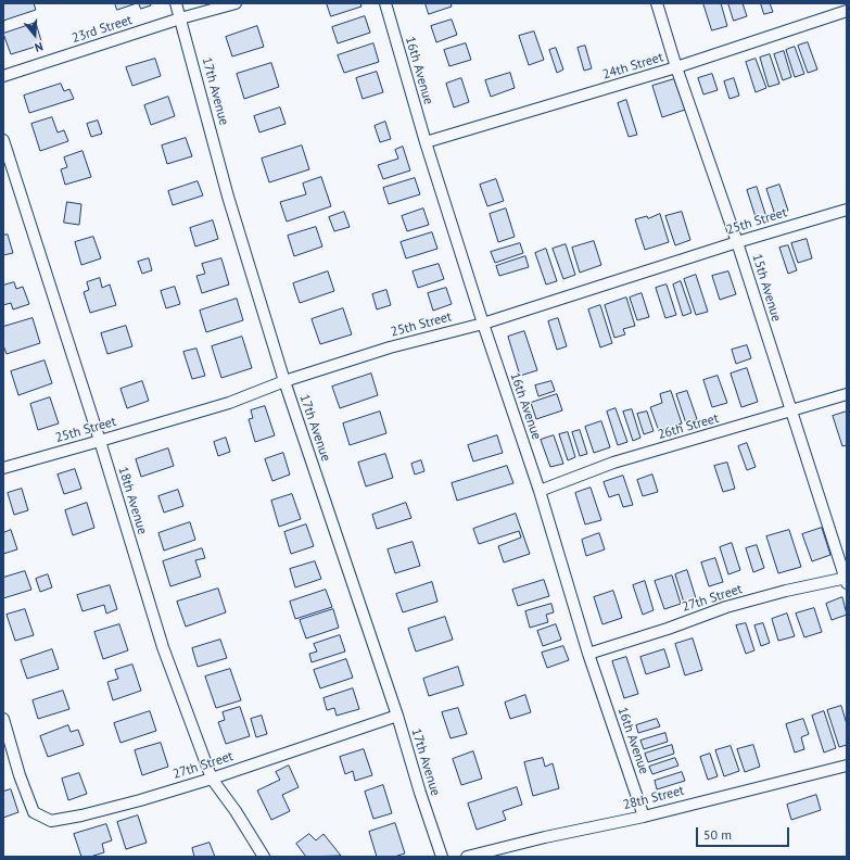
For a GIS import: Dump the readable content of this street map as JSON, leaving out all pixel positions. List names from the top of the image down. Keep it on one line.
{"streets":{"street":["23rd Street","24th Street","16th Avenue","17th Avenue","25th Street","15th Avenue","26th Street","18th Avenue","27th Street","28th Street"]},"crossings":[["23rd Street","17th Avenue"],["24th Street","16th Avenue"],["24th Street","15th Avenue"],["16th Avenue","25th Street"],["16th Avenue","26th Street"],["16th Avenue","27th Street"],["16th Avenue","28th Street"],["17th Avenue","25th Street"],["17th Avenue","27th Street"],["25th Street","15th Avenue"],["25th Street","18th Avenue"],["15th Avenue","26th Street"],["15th Avenue","27th Street"],["18th Avenue","27th Street"]],"scale_bar":"50 m","north":"bottom"}
